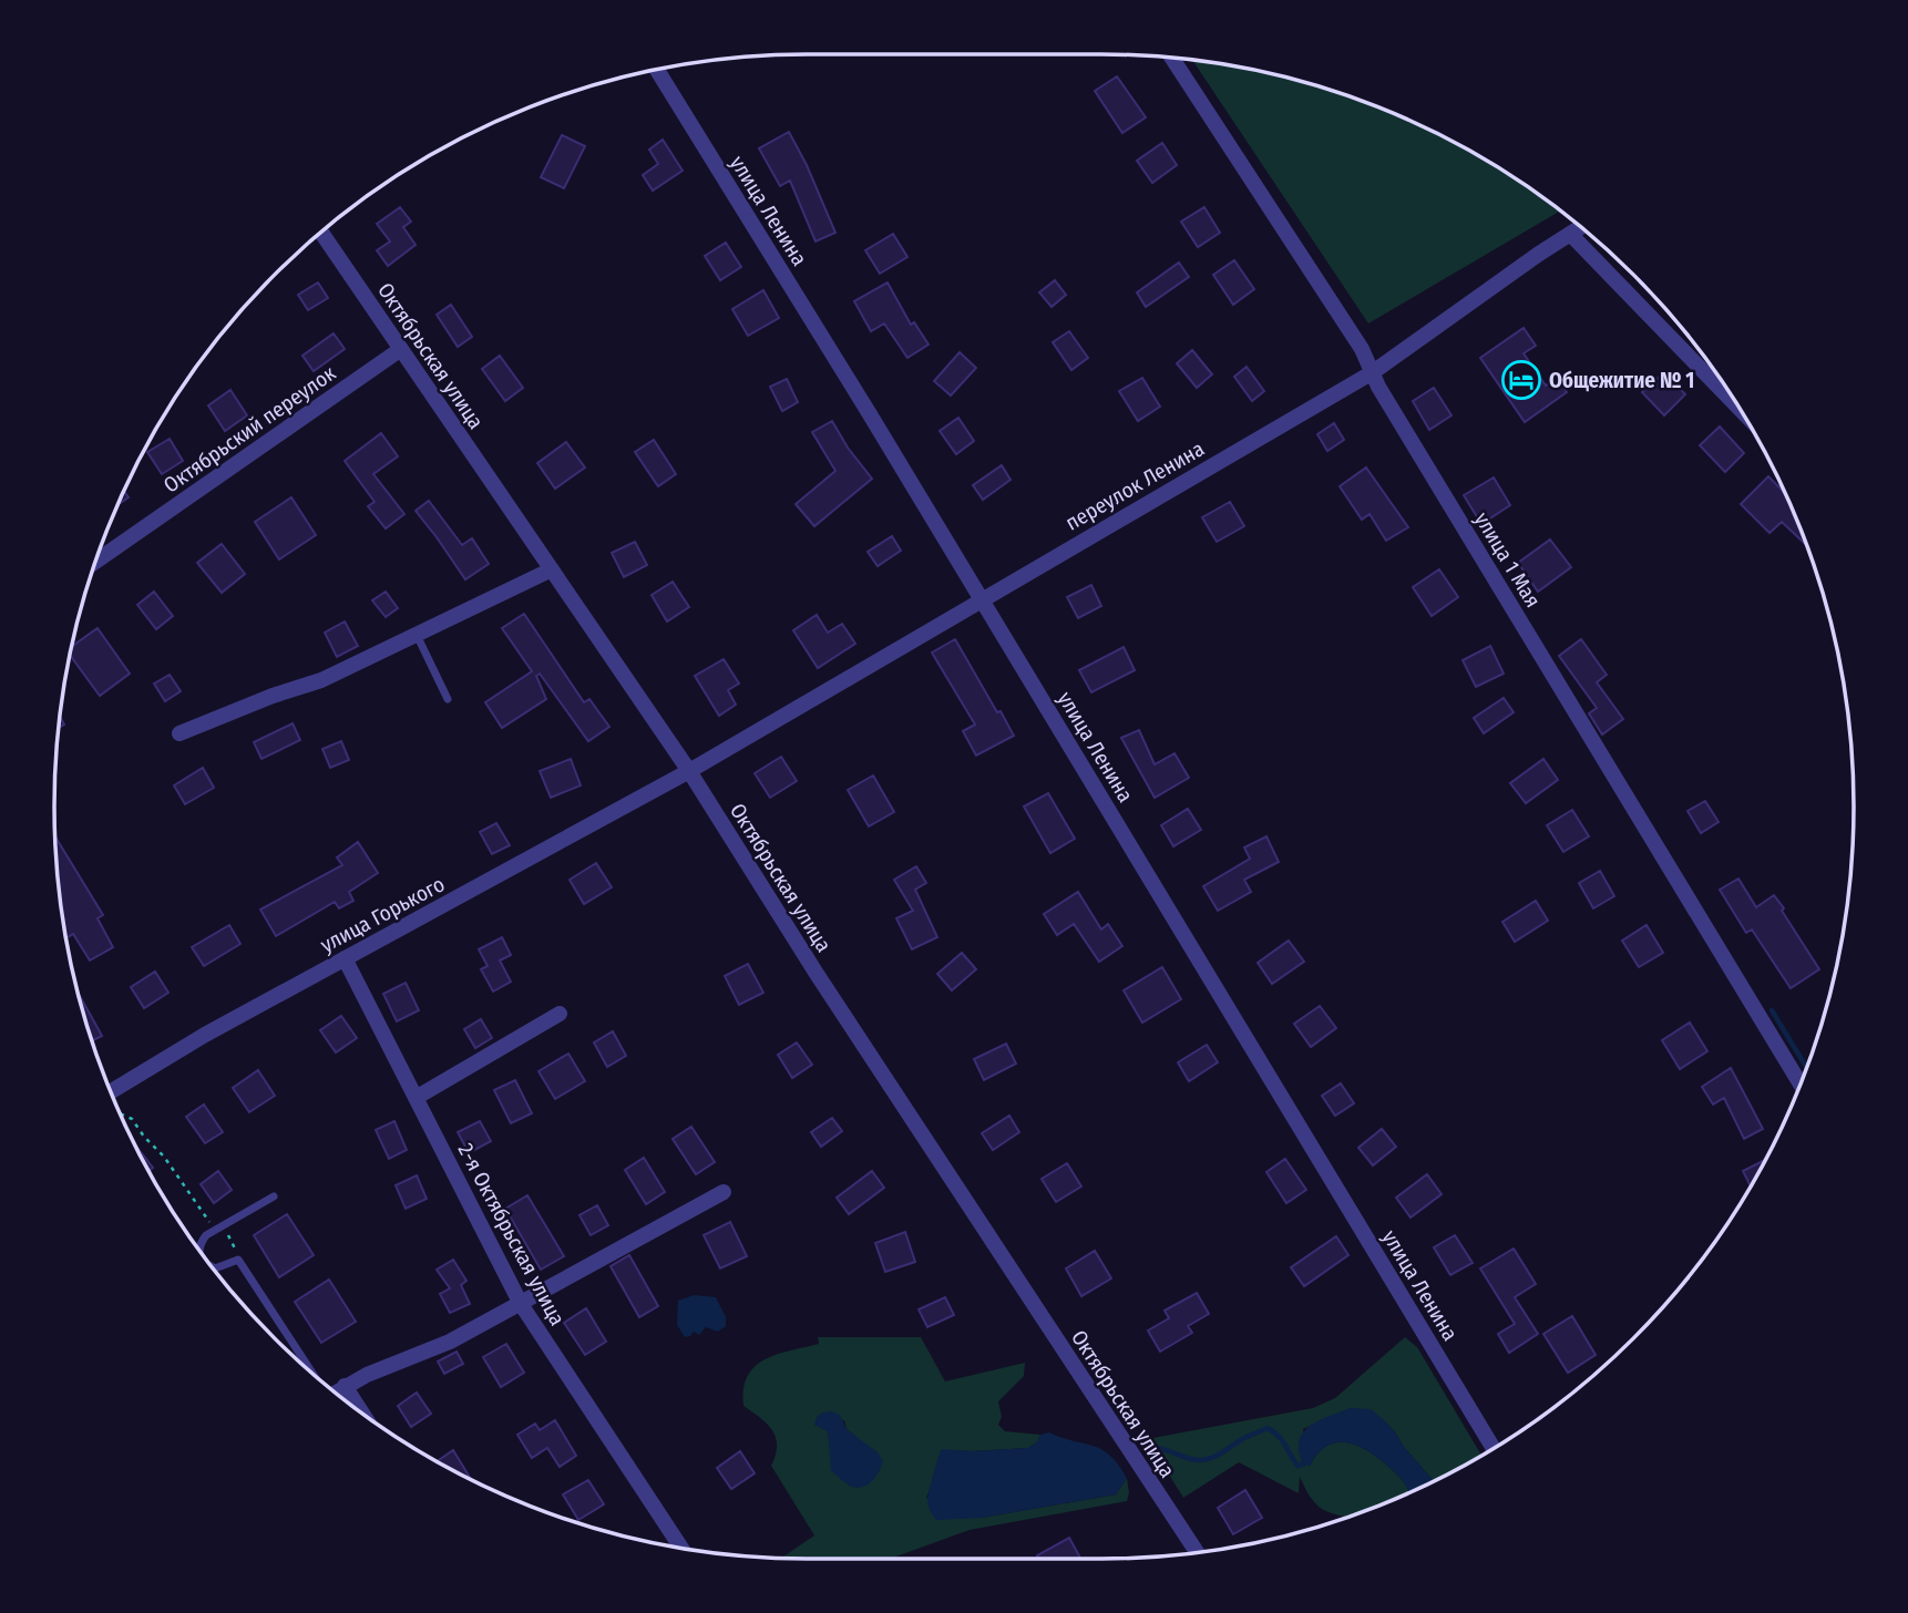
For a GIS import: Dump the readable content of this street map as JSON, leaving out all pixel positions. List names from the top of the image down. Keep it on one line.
{"streets":{"street":["улица Ленина","Октябрьская улица","Октябрьский переулок","переулок Ленина","улица 1 Мая","улица Горького","2-я Октябрьская улица"]},"crossings":[["улица Ленина","переулок Ленина"],["Октябрьская улица","Октябрьский переулок"],["Октябрьская улица","переулок Ленина"],["Октябрьская улица","улица Горького"],["переулок Ленина","улица 1 Мая"],["переулок Ленина","улица Горького"],["улица Горького","2-я Октябрьская улица"]],"places":{"hotel":["Общежитие № 1"]}}
